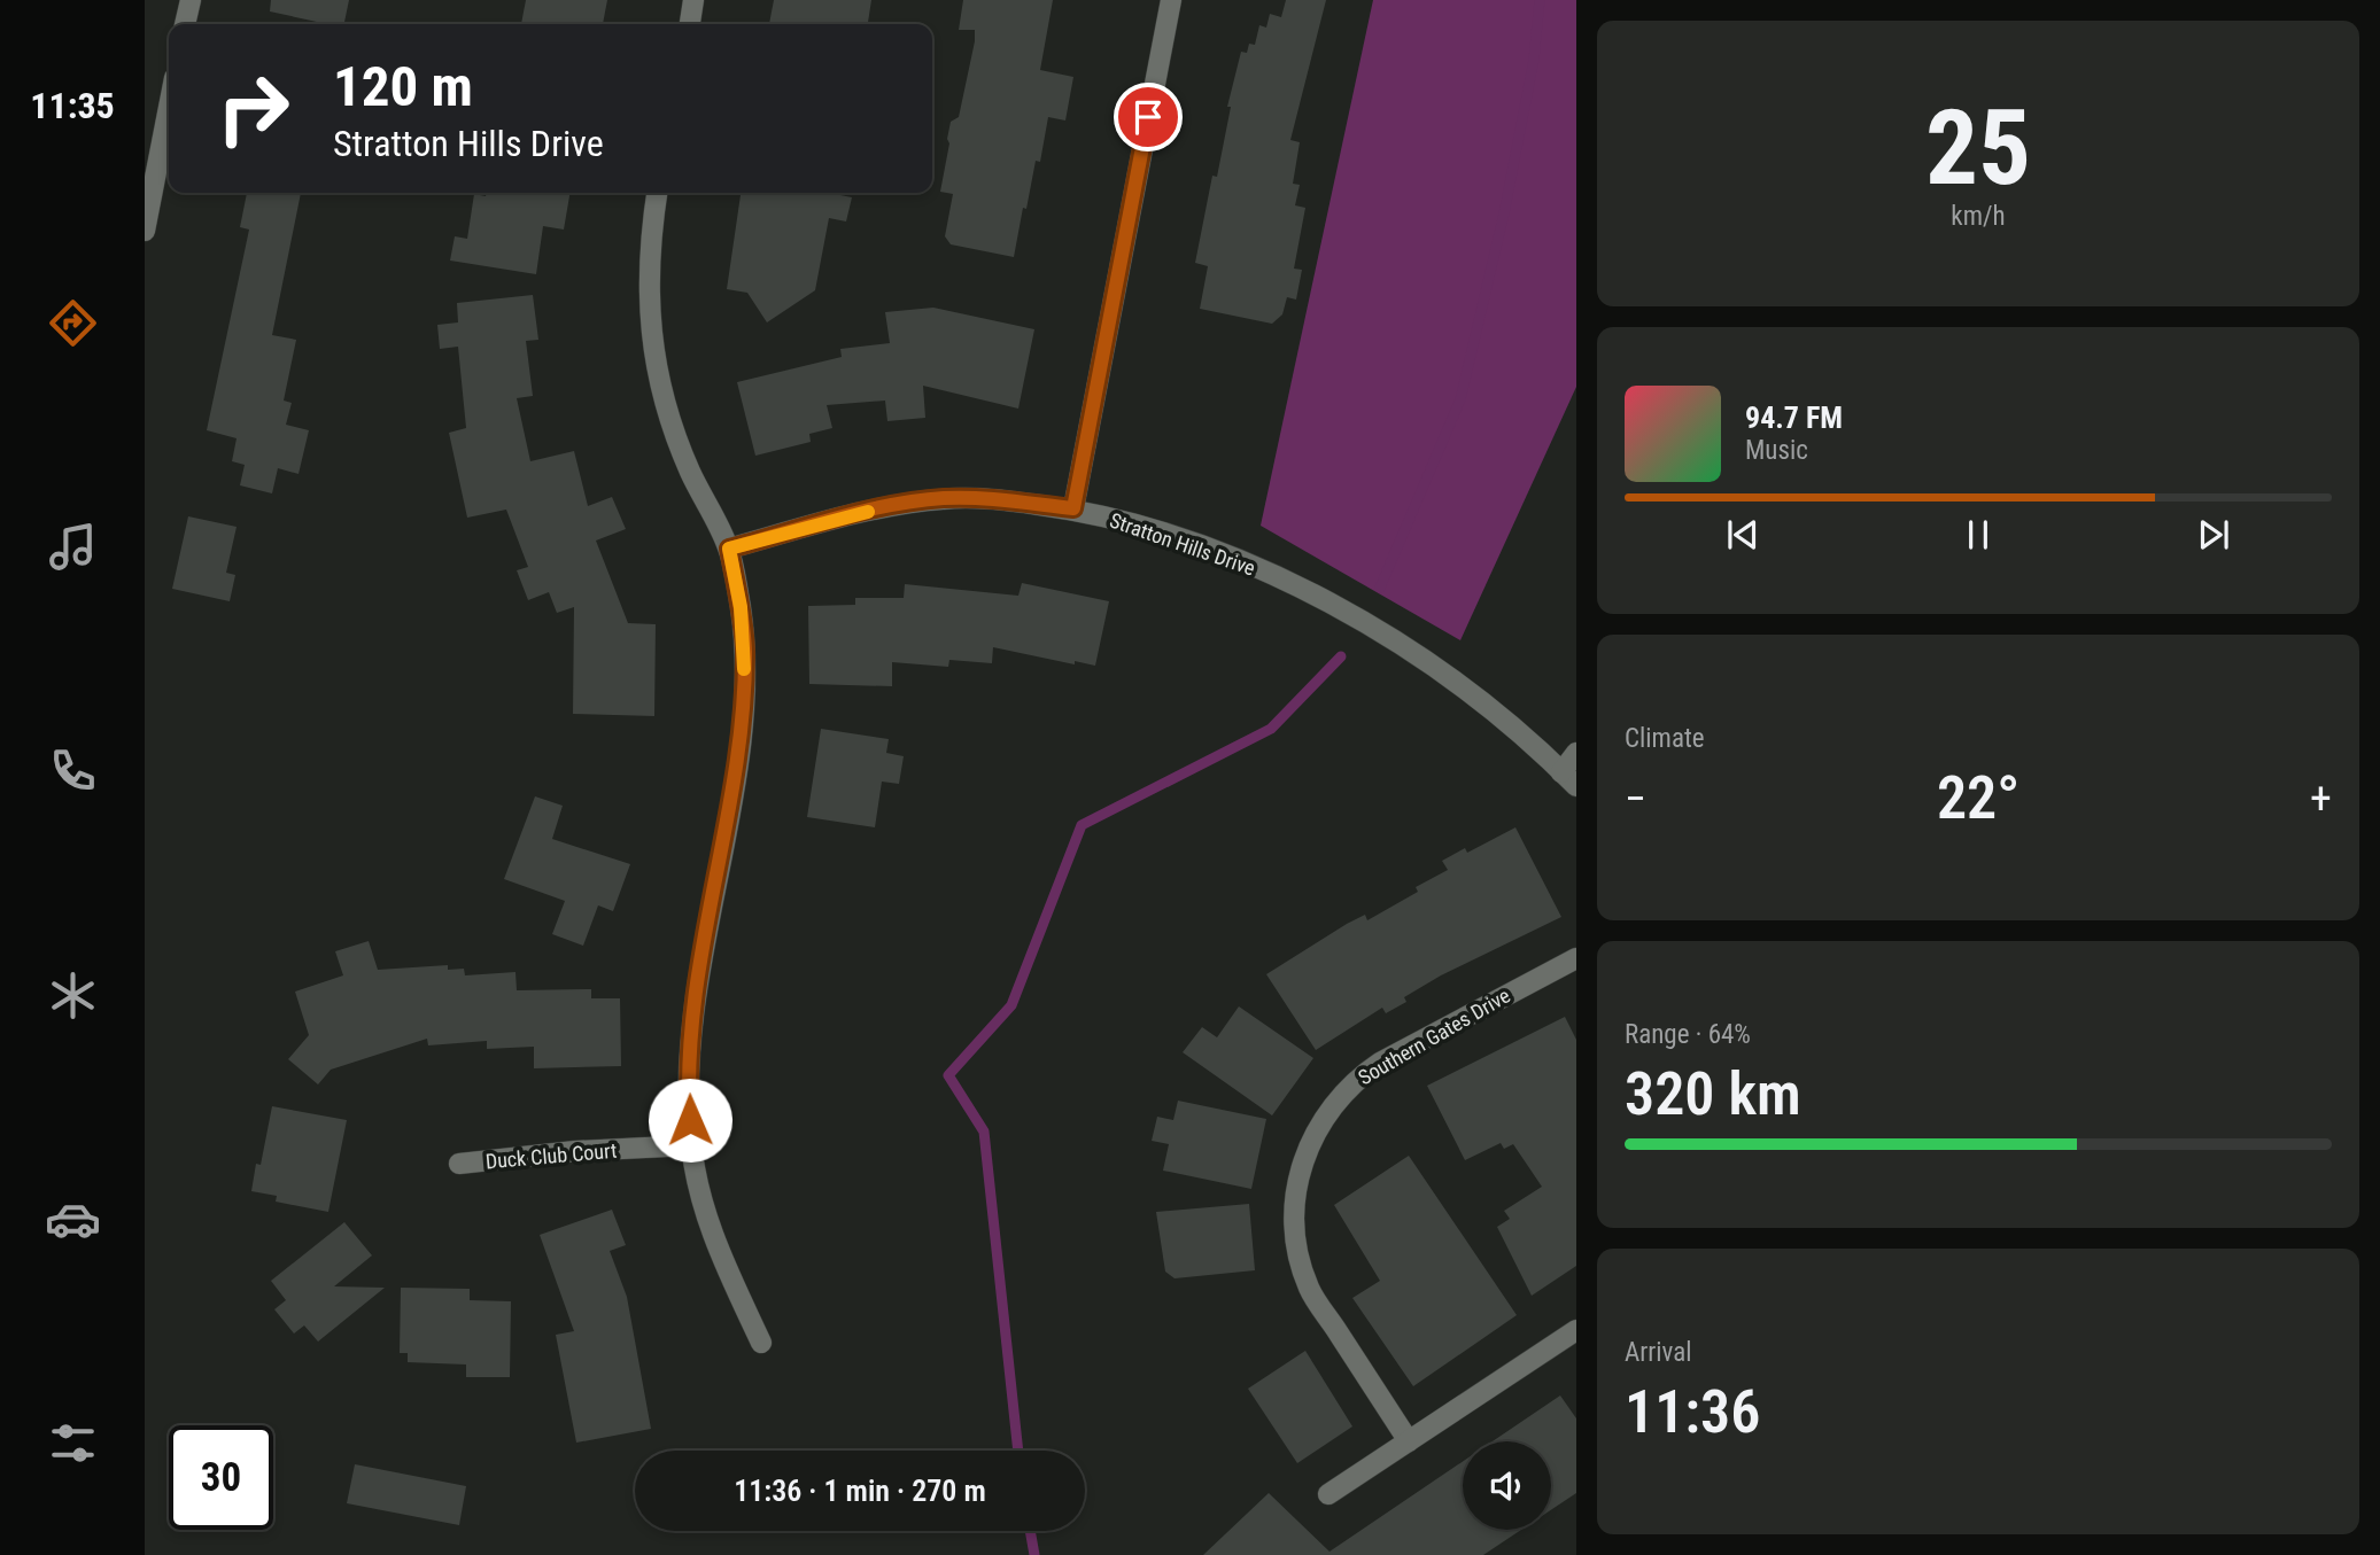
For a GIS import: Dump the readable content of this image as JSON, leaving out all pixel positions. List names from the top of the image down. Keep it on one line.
{"streets":{"street":["Stratton Hills Drive","Southern Gates Drive","Duck Club Court"]},"page":{"tabs":"11:35","tile":[["25","km/h"],"Climate",["Range · 64%","320 km"],["Arrival","11:36"]],"turn":["120 m","Stratton Hills Drive"],"song":["94.7 FM","Music"],"heat":["−","22°","+"],"limit":"30","trip":"11:36 · 1 min · 270 m"}}
